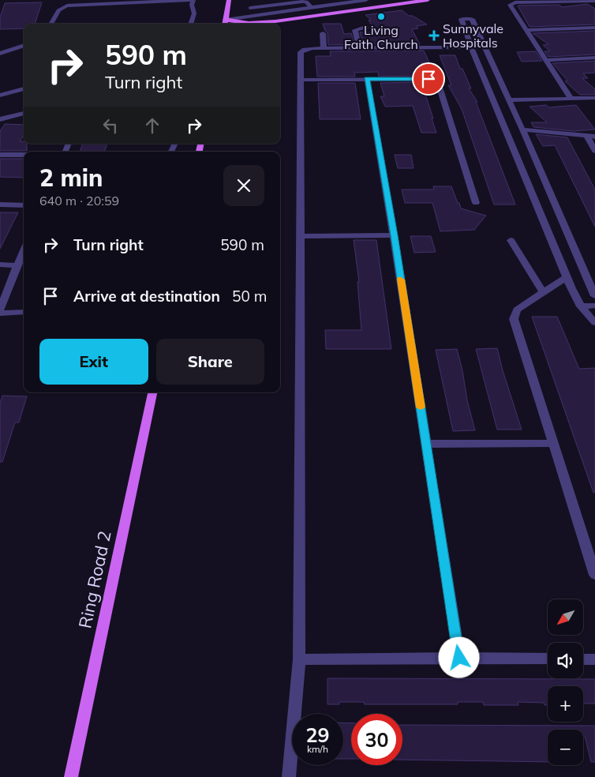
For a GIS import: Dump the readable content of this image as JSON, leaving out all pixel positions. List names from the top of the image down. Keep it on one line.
{"streets":{"main road":["Ring Road 2"]},"places":{"other":["Living Faith Church"],"health":["Sunnyvale Hospitals"]},"north":"bottom left","page":{"turn":["590 m","Turn right"],"heading":["2 min","640 m · 20:59"],"list":[{"name":"Turn right","value":"590 m"},{"name":"Arrive at destination","value":"50 m"}],"buttons":["Exit","Share"],"map_buttons":["+","−"],"speed":"29 km/h","limit":"30"}}
